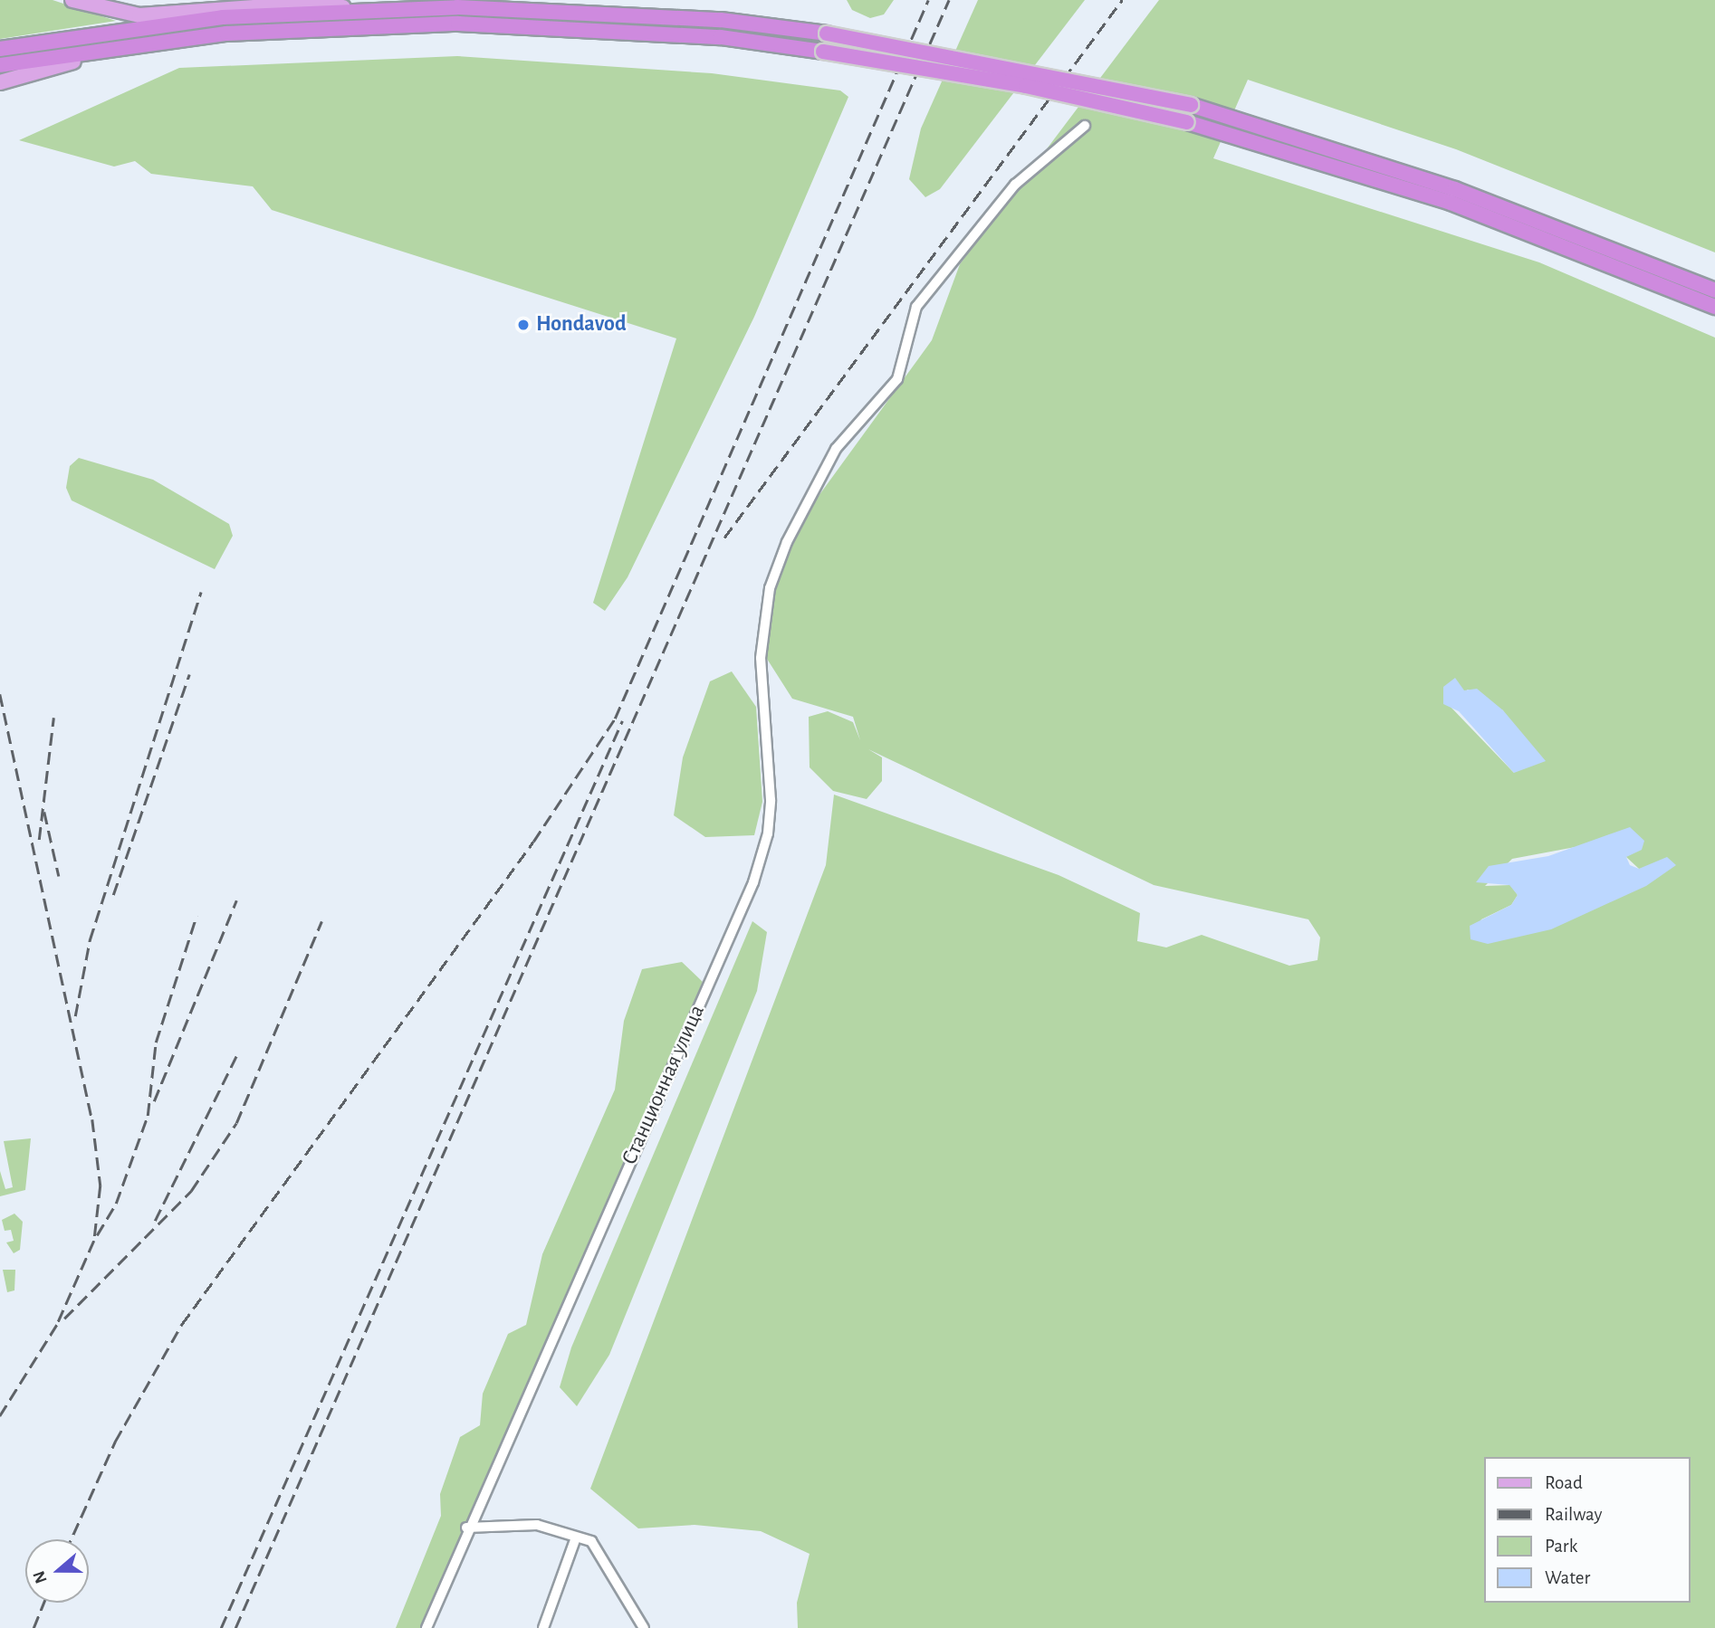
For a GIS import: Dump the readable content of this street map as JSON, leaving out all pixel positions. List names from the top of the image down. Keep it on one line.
{"streets":{"street":["Станционная улица"]},"places":["Hondavod"],"legend":["Road","Railway","Park","Water"],"north":"left"}
